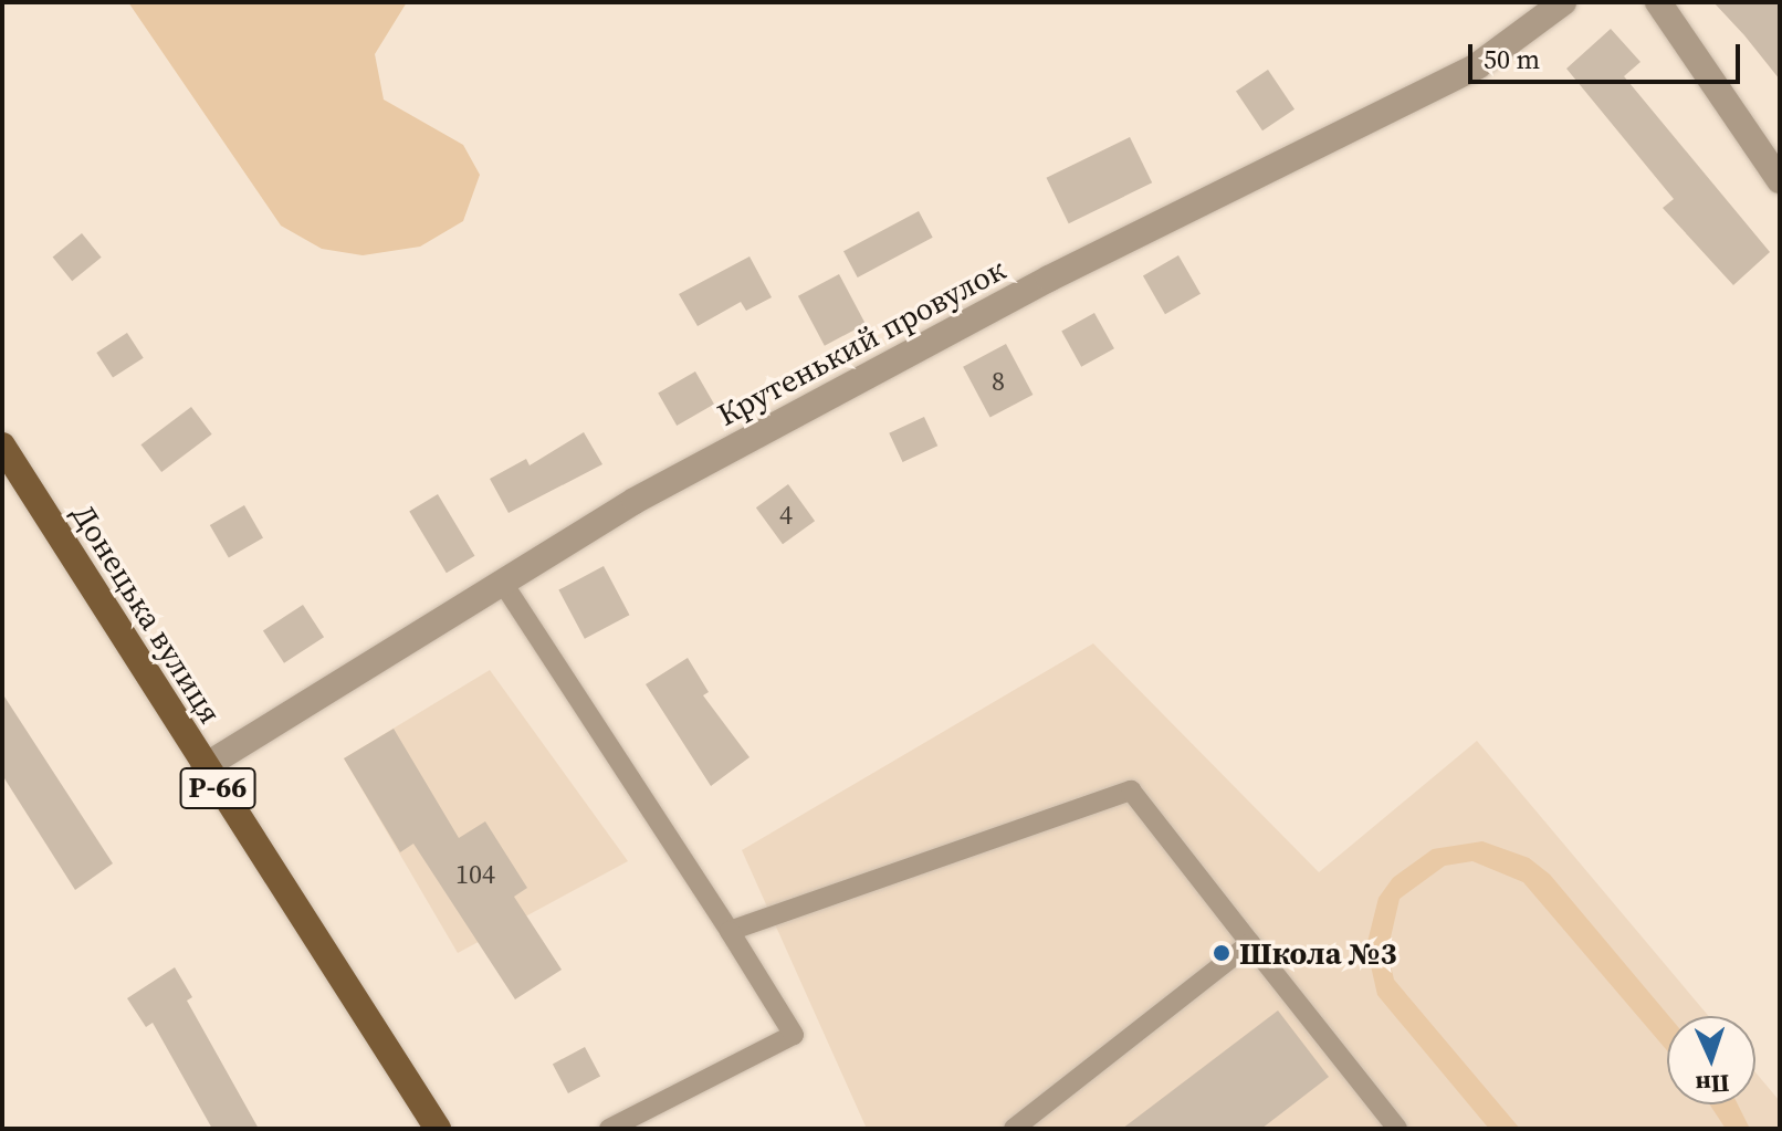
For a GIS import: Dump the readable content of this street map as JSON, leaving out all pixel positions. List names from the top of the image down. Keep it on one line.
{"streets":{"main road":["Донецька вулиця","Р-66"],"street":["Крутенький провулок"]},"crossings":[["Крутенький провулок","Донецька вулиця"]],"places":["Школа №3"],"house_numbers":["8","4","104"],"scale_bar":"50 m","north":"bottom"}
